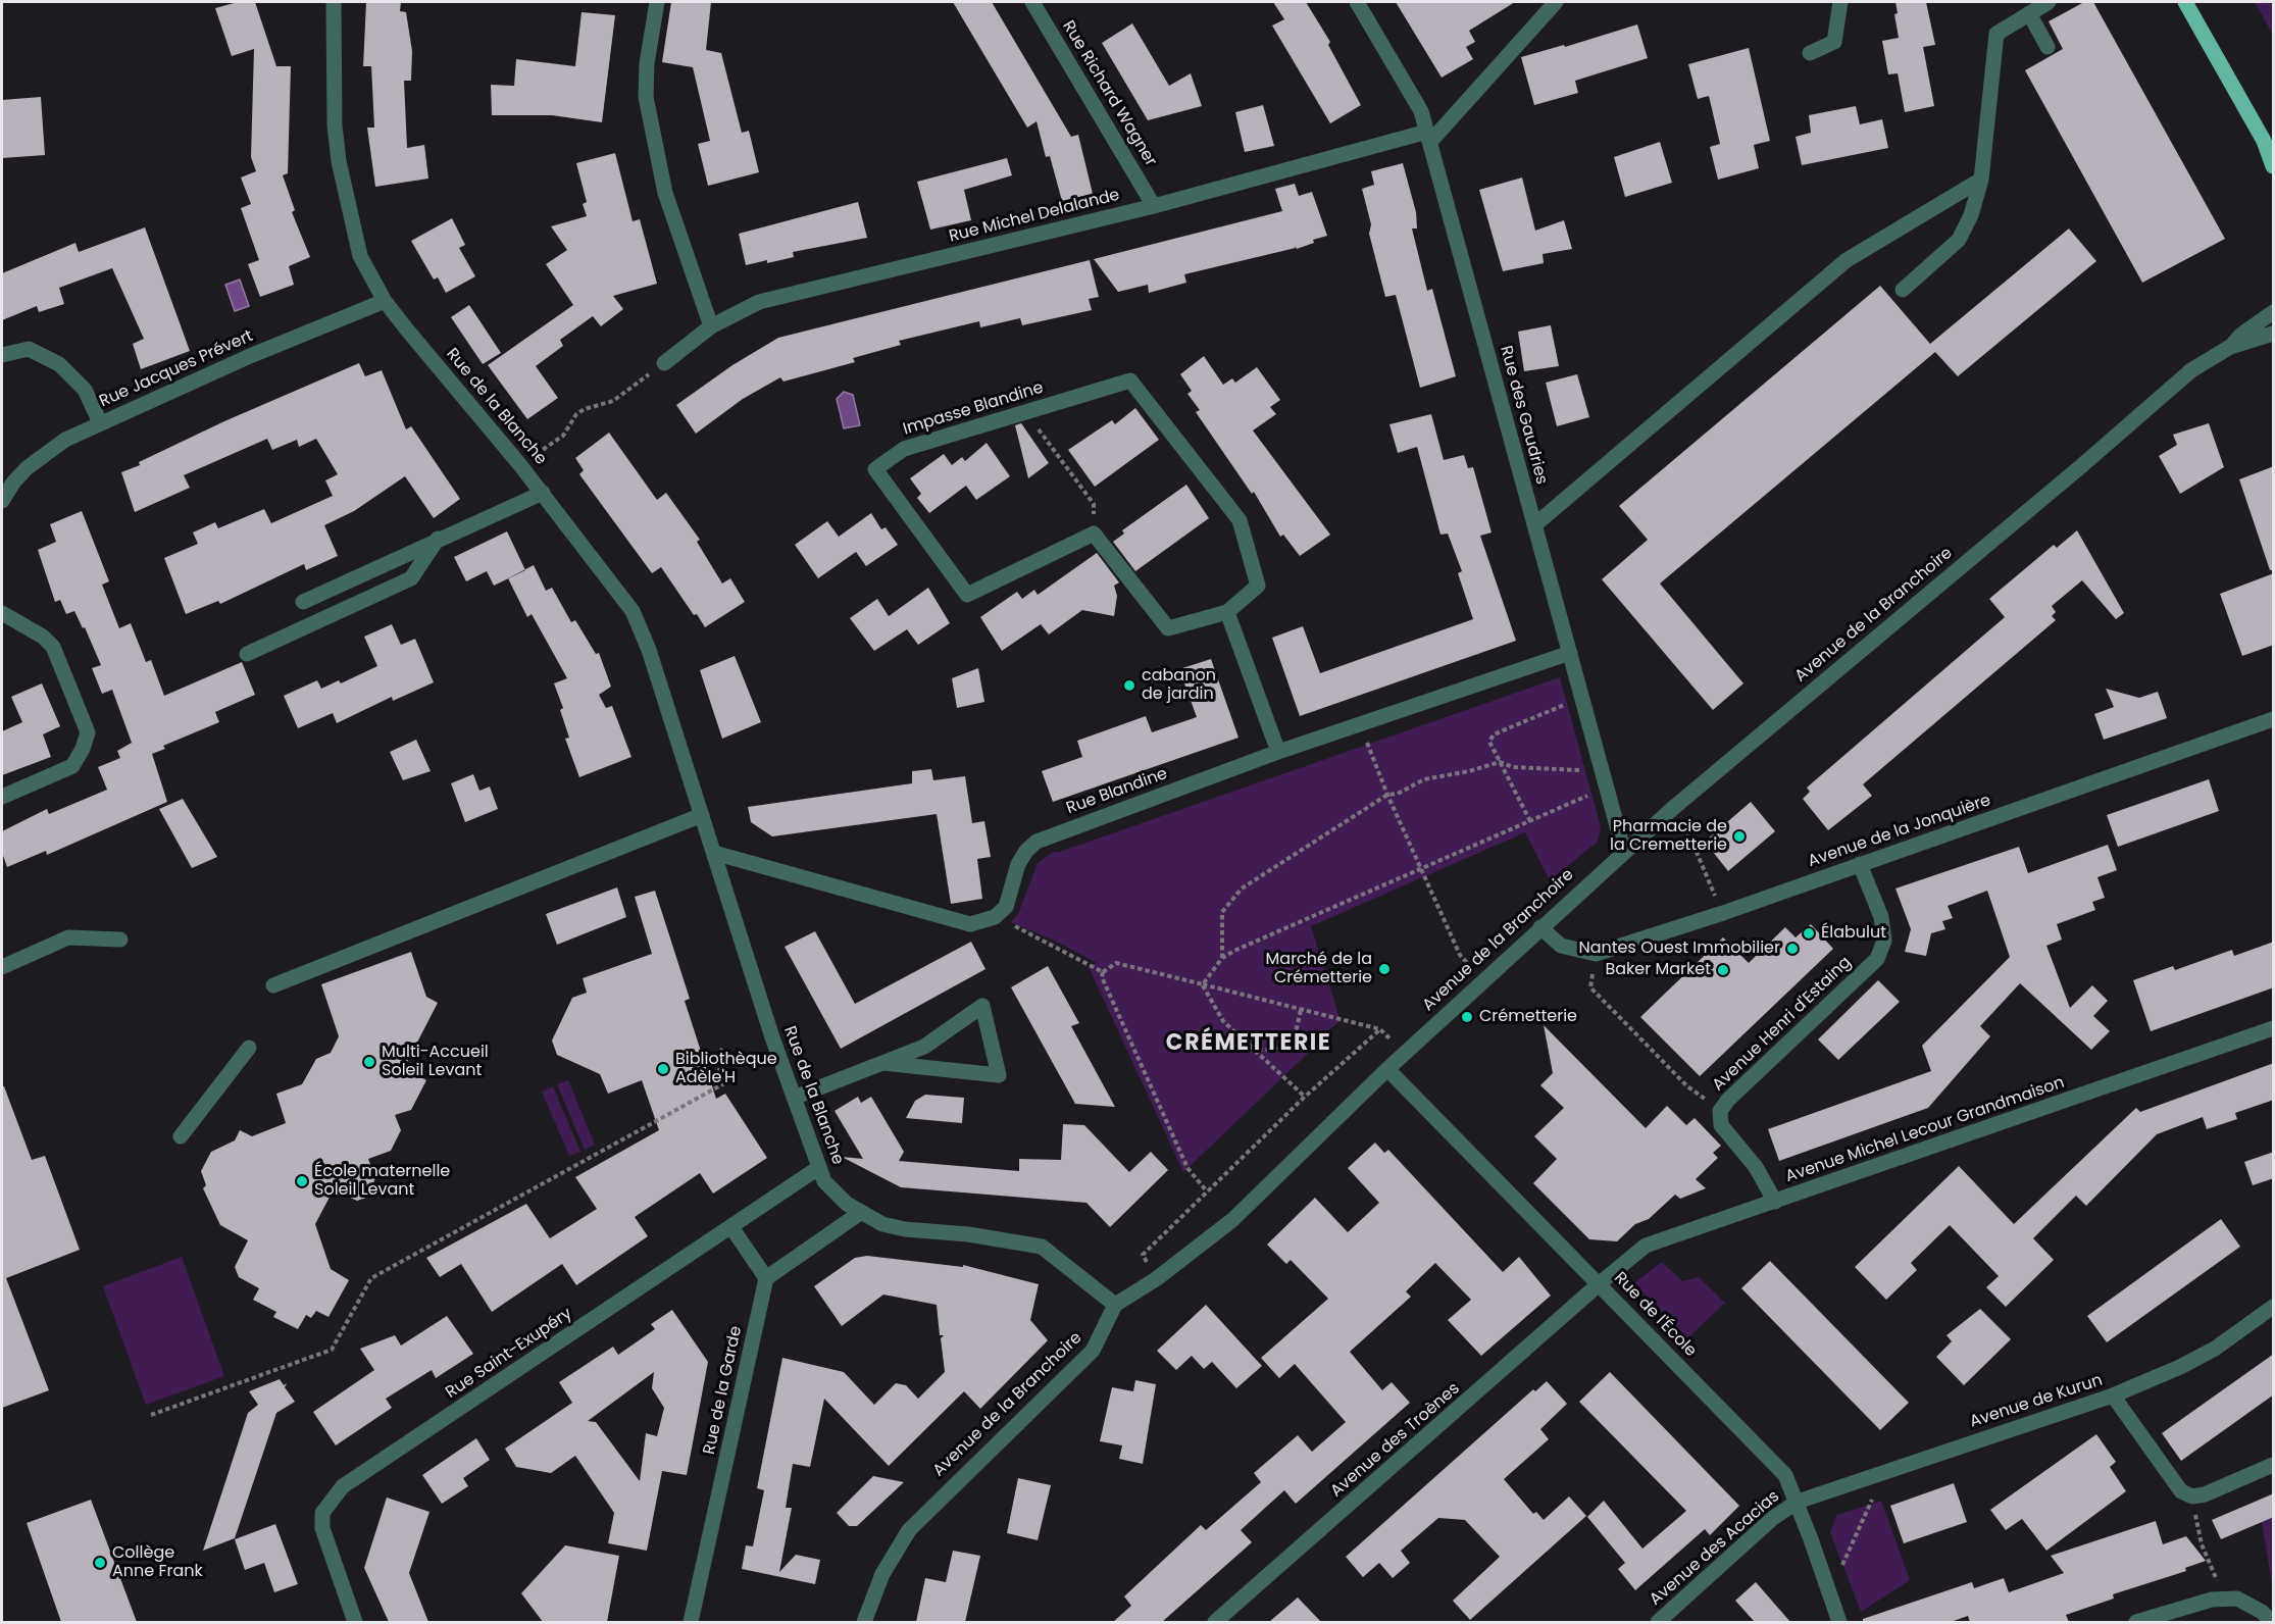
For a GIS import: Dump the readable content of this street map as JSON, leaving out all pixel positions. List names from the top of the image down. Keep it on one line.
{"streets":{"street":["Rue Richard Wagner","Rue Michel Delalande","Rue Jacques Prévert","Rue de la Blanche","Impasse Blandine","Rue des Gaudries","Avenue de la Branchoire","Rue Blandine","Avenue de la Jonquière","Avenue Henri d'Estaing","Avenue Michel Lecour Grandmaison","Rue de l'École","Rue Saint-Exupéry","Rue de la Garde","Avenue de Kurun","Avenue des Troènes","Avenue des Acacias"]},"crossings":[["Rue Richard Wagner","Rue Michel Delalande"],["Rue Michel Delalande","Rue des Gaudries"],["Rue Jacques Prévert","Rue de la Blanche"],["Rue de la Blanche","Avenue de la Branchoire"],["Rue de la Blanche","Rue Saint-Exupéry"],["Rue des Gaudries","Avenue de la Branchoire"],["Rue des Gaudries","Rue Blandine"],["Avenue de la Branchoire","Rue de l'École"],["Avenue de la Jonquière","Avenue Henri d'Estaing"],["Avenue Henri d'Estaing","Avenue Michel Lecour Grandmaison"],["Avenue Michel Lecour Grandmaison","Rue de l'École"],["Avenue Michel Lecour Grandmaison","Avenue des Troènes"],["Rue de l'École","Avenue de Kurun"],["Rue de l'École","Avenue des Troènes"],["Rue de l'École","Avenue des Acacias"],["Avenue de Kurun","Avenue des Acacias"]],"districts":["CRÉMETTERIE"],"places":["cabanon de jardin","Pharmacie de la Cremetterie","Élabulut","Nantes Ouest Immobilier","Marché de la Crémetterie","Baker Market","Crémetterie","Multi-Accueil Soleil Levant","Bibliothèque Adèle'H","École maternelle Soleil Levant","Collège Anne Frank"]}
